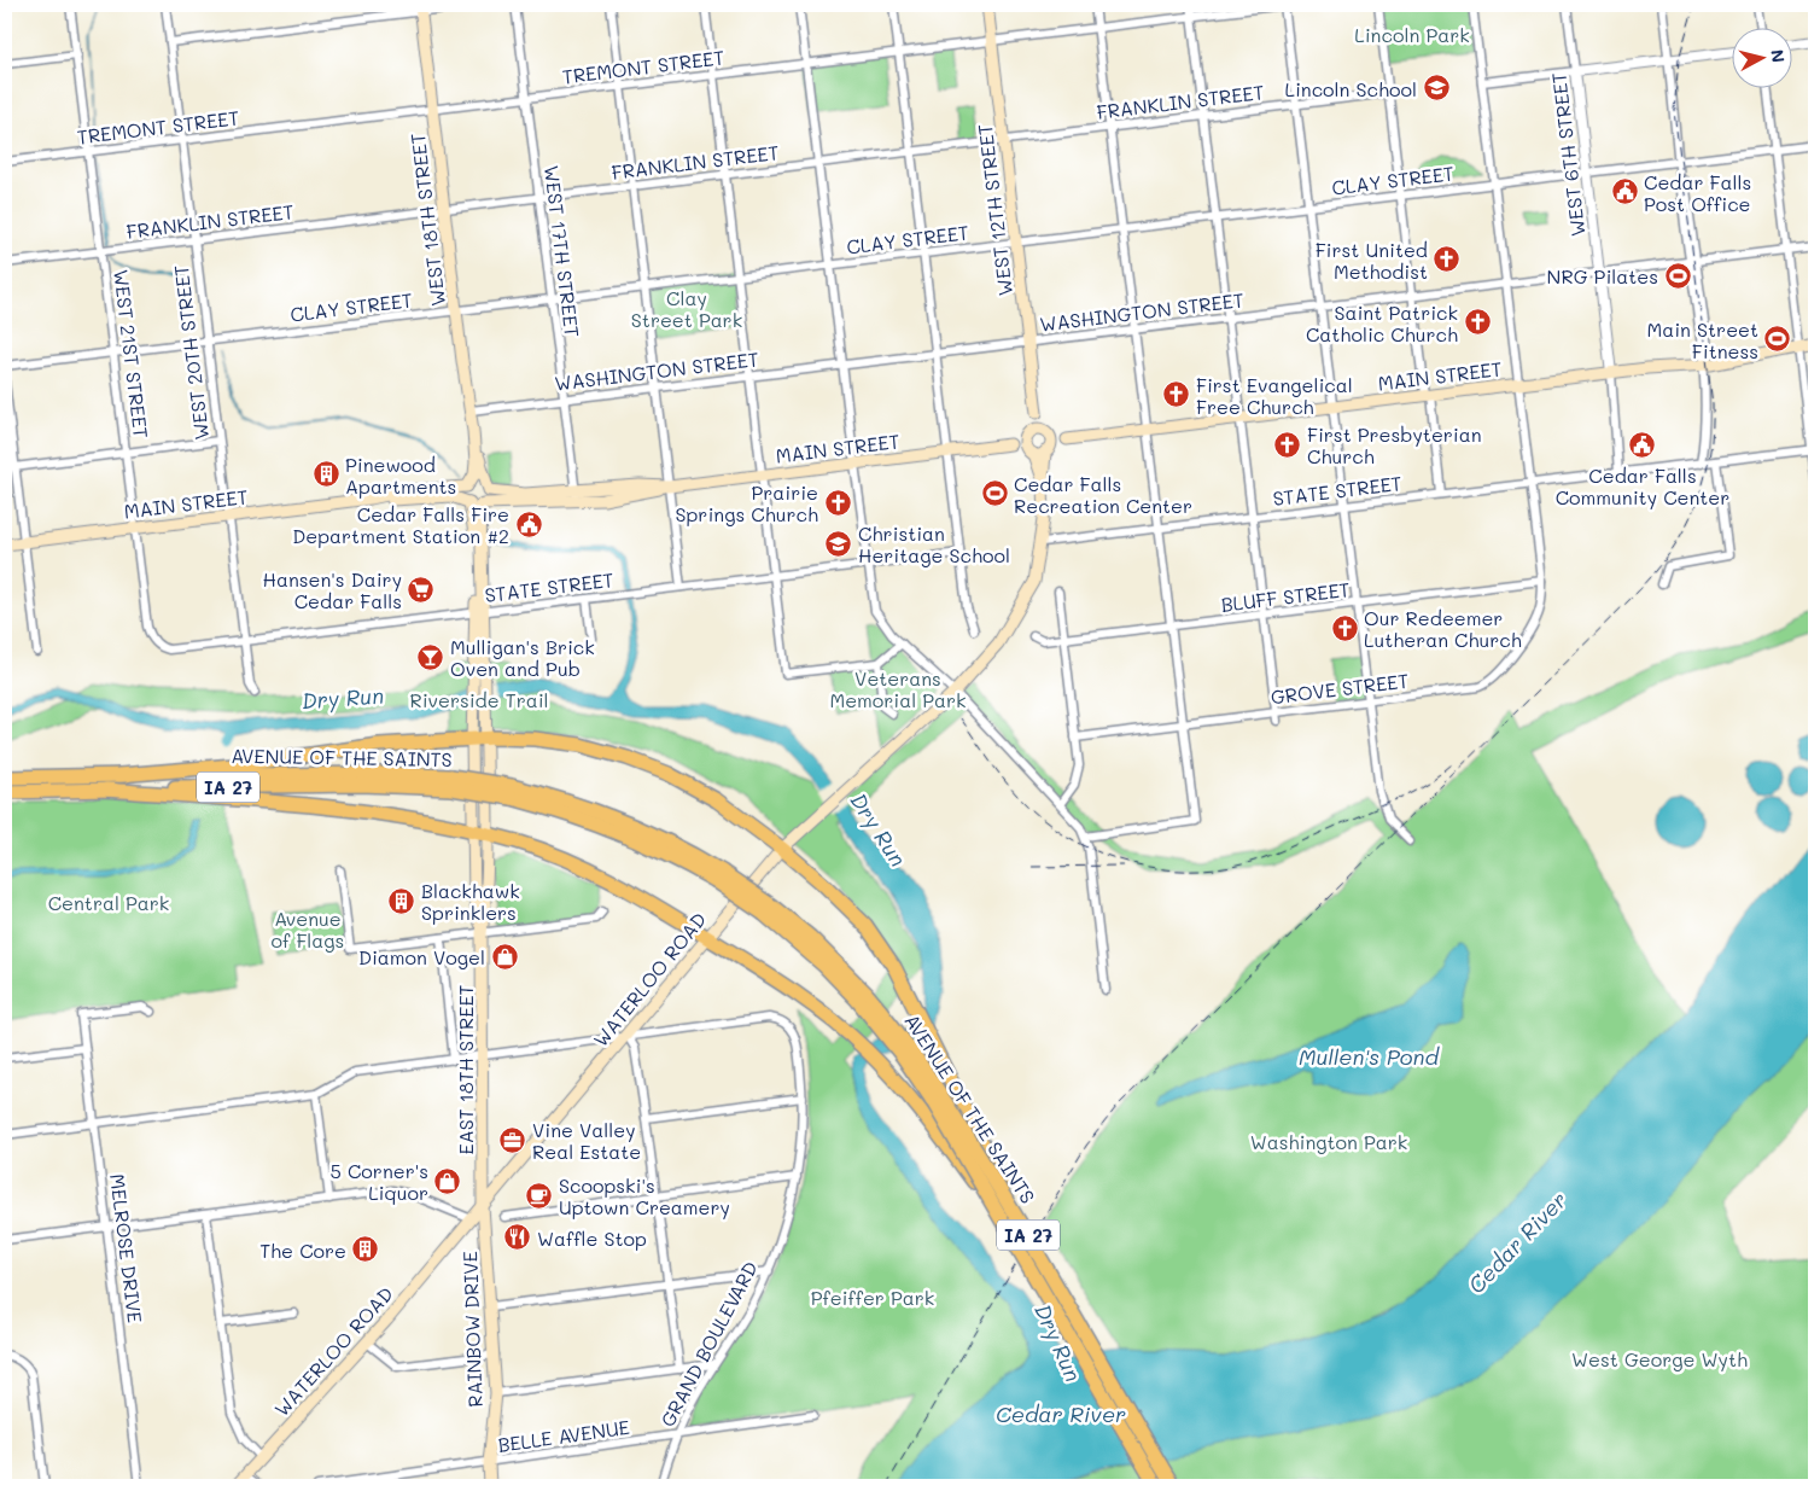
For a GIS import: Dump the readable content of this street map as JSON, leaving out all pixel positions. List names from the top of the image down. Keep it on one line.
{"streets":{"highway":["AVENUE OF THE SAINTS","IA 27"],"main road":["WEST 12TH STREET","WEST 18TH STREET","MAIN STREET","WATERLOO ROAD","EAST 18TH STREET","RAINBOW DRIVE"],"street":["TREMONT STREET","FRANKLIN STREET","WEST 6TH STREET","CLAY STREET","WEST 17TH STREET","WASHINGTON STREET","WEST 20TH STREET","WEST 21ST STREET","STATE STREET","BLUFF STREET","GROVE STREET","MELROSE DRIVE","GRAND BOULEVARD","BELLE AVENUE"]},"crossings":[["TREMONT STREET","WEST 12TH STREET"],["TREMONT STREET","WEST 18TH STREET"],["TREMONT STREET","WEST 17TH STREET"],["TREMONT STREET","WEST 20TH STREET"],["TREMONT STREET","WEST 21ST STREET"],["FRANKLIN STREET","WEST 12TH STREET"],["FRANKLIN STREET","WEST 18TH STREET"],["FRANKLIN STREET","WEST 17TH STREET"],["FRANKLIN STREET","WEST 20TH STREET"],["FRANKLIN STREET","WEST 21ST STREET"],["WEST 6TH STREET","CLAY STREET"],["WEST 6TH STREET","WASHINGTON STREET"],["WEST 6TH STREET","MAIN STREET"],["CLAY STREET","WEST 12TH STREET"],["CLAY STREET","WEST 18TH STREET"],["CLAY STREET","WEST 17TH STREET"],["CLAY STREET","WEST 20TH STREET"],["CLAY STREET","WEST 21ST STREET"],["CLAY STREET","GROVE STREET"],["WEST 12TH STREET","WASHINGTON STREET"],["WEST 12TH STREET","MAIN STREET"],["WEST 12TH STREET","WATERLOO ROAD"],["WEST 18TH STREET","WASHINGTON STREET"],["WEST 18TH STREET","MAIN STREET"],["WEST 18TH STREET","EAST 18TH STREET"],["WEST 17TH STREET","WASHINGTON STREET"],["WEST 17TH STREET","MAIN STREET"],["WASHINGTON STREET","GROVE STREET"],["WEST 20TH STREET","MAIN STREET"],["WEST 20TH STREET","STATE STREET"],["WEST 21ST STREET","MAIN STREET"],["WEST 21ST STREET","STATE STREET"],["MAIN STREET","GROVE STREET"],["MAIN STREET","WATERLOO ROAD"],["MAIN STREET","EAST 18TH STREET"],["STATE STREET","GROVE STREET"],["STATE STREET","WATERLOO ROAD"],["STATE STREET","EAST 18TH STREET"],["BLUFF STREET","GROVE STREET"],["WATERLOO ROAD","EAST 18TH STREET"],["WATERLOO ROAD","RAINBOW DRIVE"],["WATERLOO ROAD","GRAND BOULEVARD"],["EAST 18TH STREET","RAINBOW DRIVE"],["RAINBOW DRIVE","BELLE AVENUE"],["GRAND BOULEVARD","BELLE AVENUE"]],"water":["Dry Run","Mullen's Pond","Cedar River"],"parks":["Lincoln Park","Clay Street Park","Veterans Memorial Park","Riverside Trail","Central Park","Avenue of Flags","Washington Park","Pfeiffer Park","West George Wyth"],"places":{"school or university":["Lincoln School","Christian Heritage School"],"public building":["Cedar Falls Post Office","Cedar Falls Community Center","Cedar Falls Fire Department Station #2"],"church":["First United Methodist","Saint Patrick Catholic Church","First Evangelical Free Church","First Presbyterian Church","Prairie Springs Church","Our Redeemer Lutheran Church"],"sports":["NRG Pilates","Main Street Fitness","Cedar Falls Recreation Center"],"building":["Pinewood Apartments","Blackhawk Sprinklers","The Core"],"supermarket":["Hansen's Dairy Cedar Falls"],"bar":["Mulligan's Brick Oven and Pub"],"shop":["Diamon Vogel","5 Corner's Liquor"],"office":["Vine Valley Real Estate"],"cafe":["Scoopski's Uptown Creamery"],"restaurant":["Waffle Stop"]},"north":"right"}
